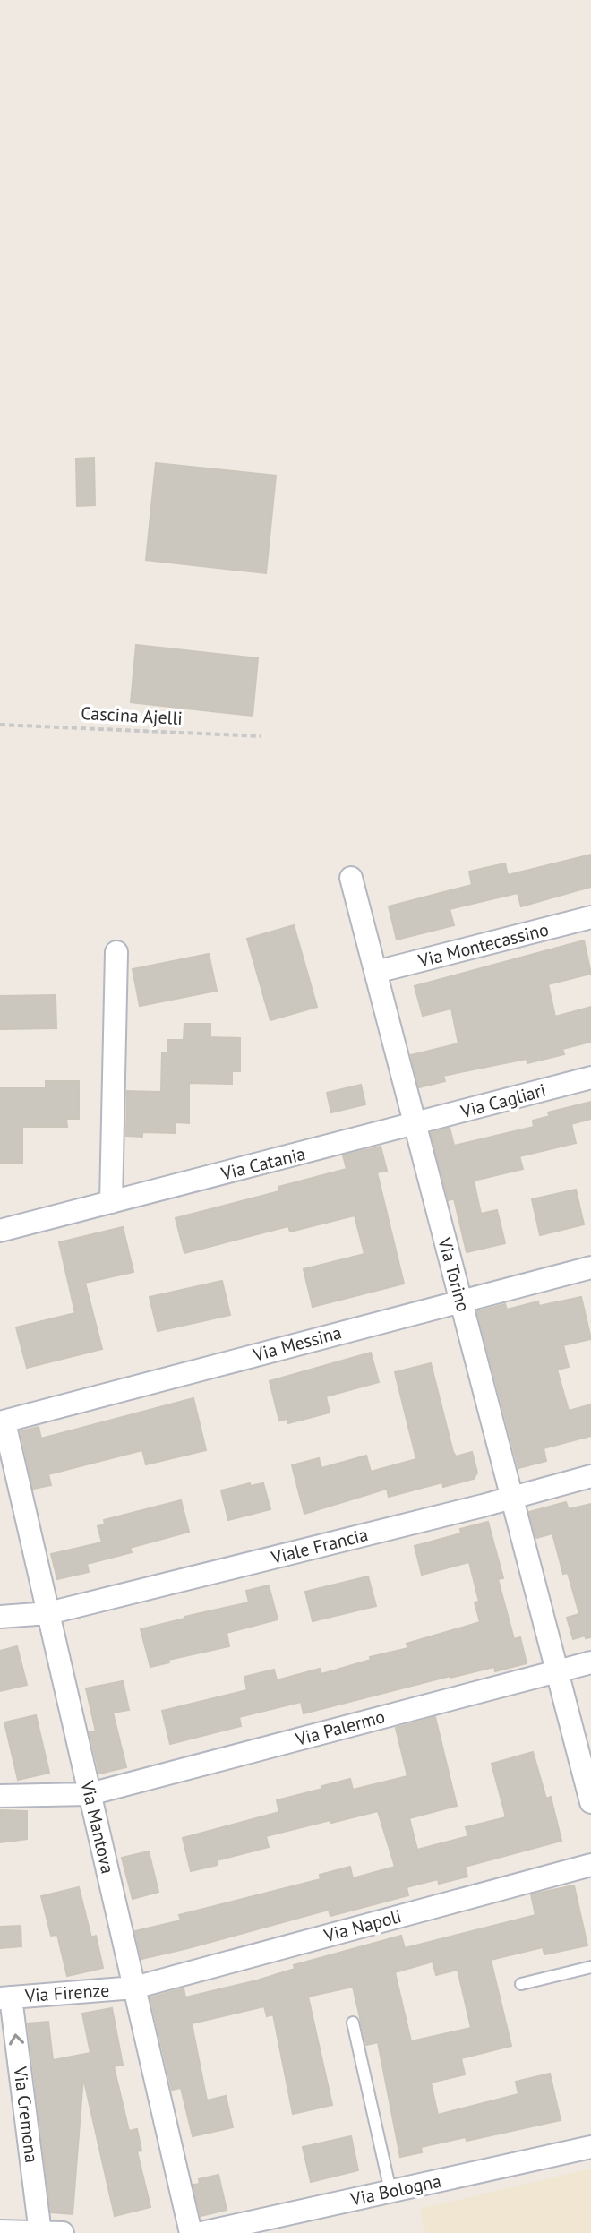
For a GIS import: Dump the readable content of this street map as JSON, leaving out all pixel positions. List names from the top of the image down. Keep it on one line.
{"streets":{"street":["Via Montecassino","Via Cagliari","Via Catania","Via Torino","Via Messina","Viale Francia","Via Palermo","Via Mantova","Via Napoli","Via Firenze","Via Cremona","Via Bologna"],"path":["Cascina Ajelli"]},"crossings":[["Via Montecassino","Via Torino"],["Via Cagliari","Via Catania"],["Via Cagliari","Via Torino"],["Via Catania","Via Torino"],["Via Torino","Via Messina"],["Via Torino","Viale Francia"],["Via Torino","Via Palermo"],["Via Messina","Via Mantova"],["Viale Francia","Via Mantova"],["Via Palermo","Via Mantova"],["Via Mantova","Via Napoli"],["Via Mantova","Via Firenze"],["Via Napoli","Via Firenze"],["Via Firenze","Via Cremona"]],"one_way":["Via Cremona"]}
